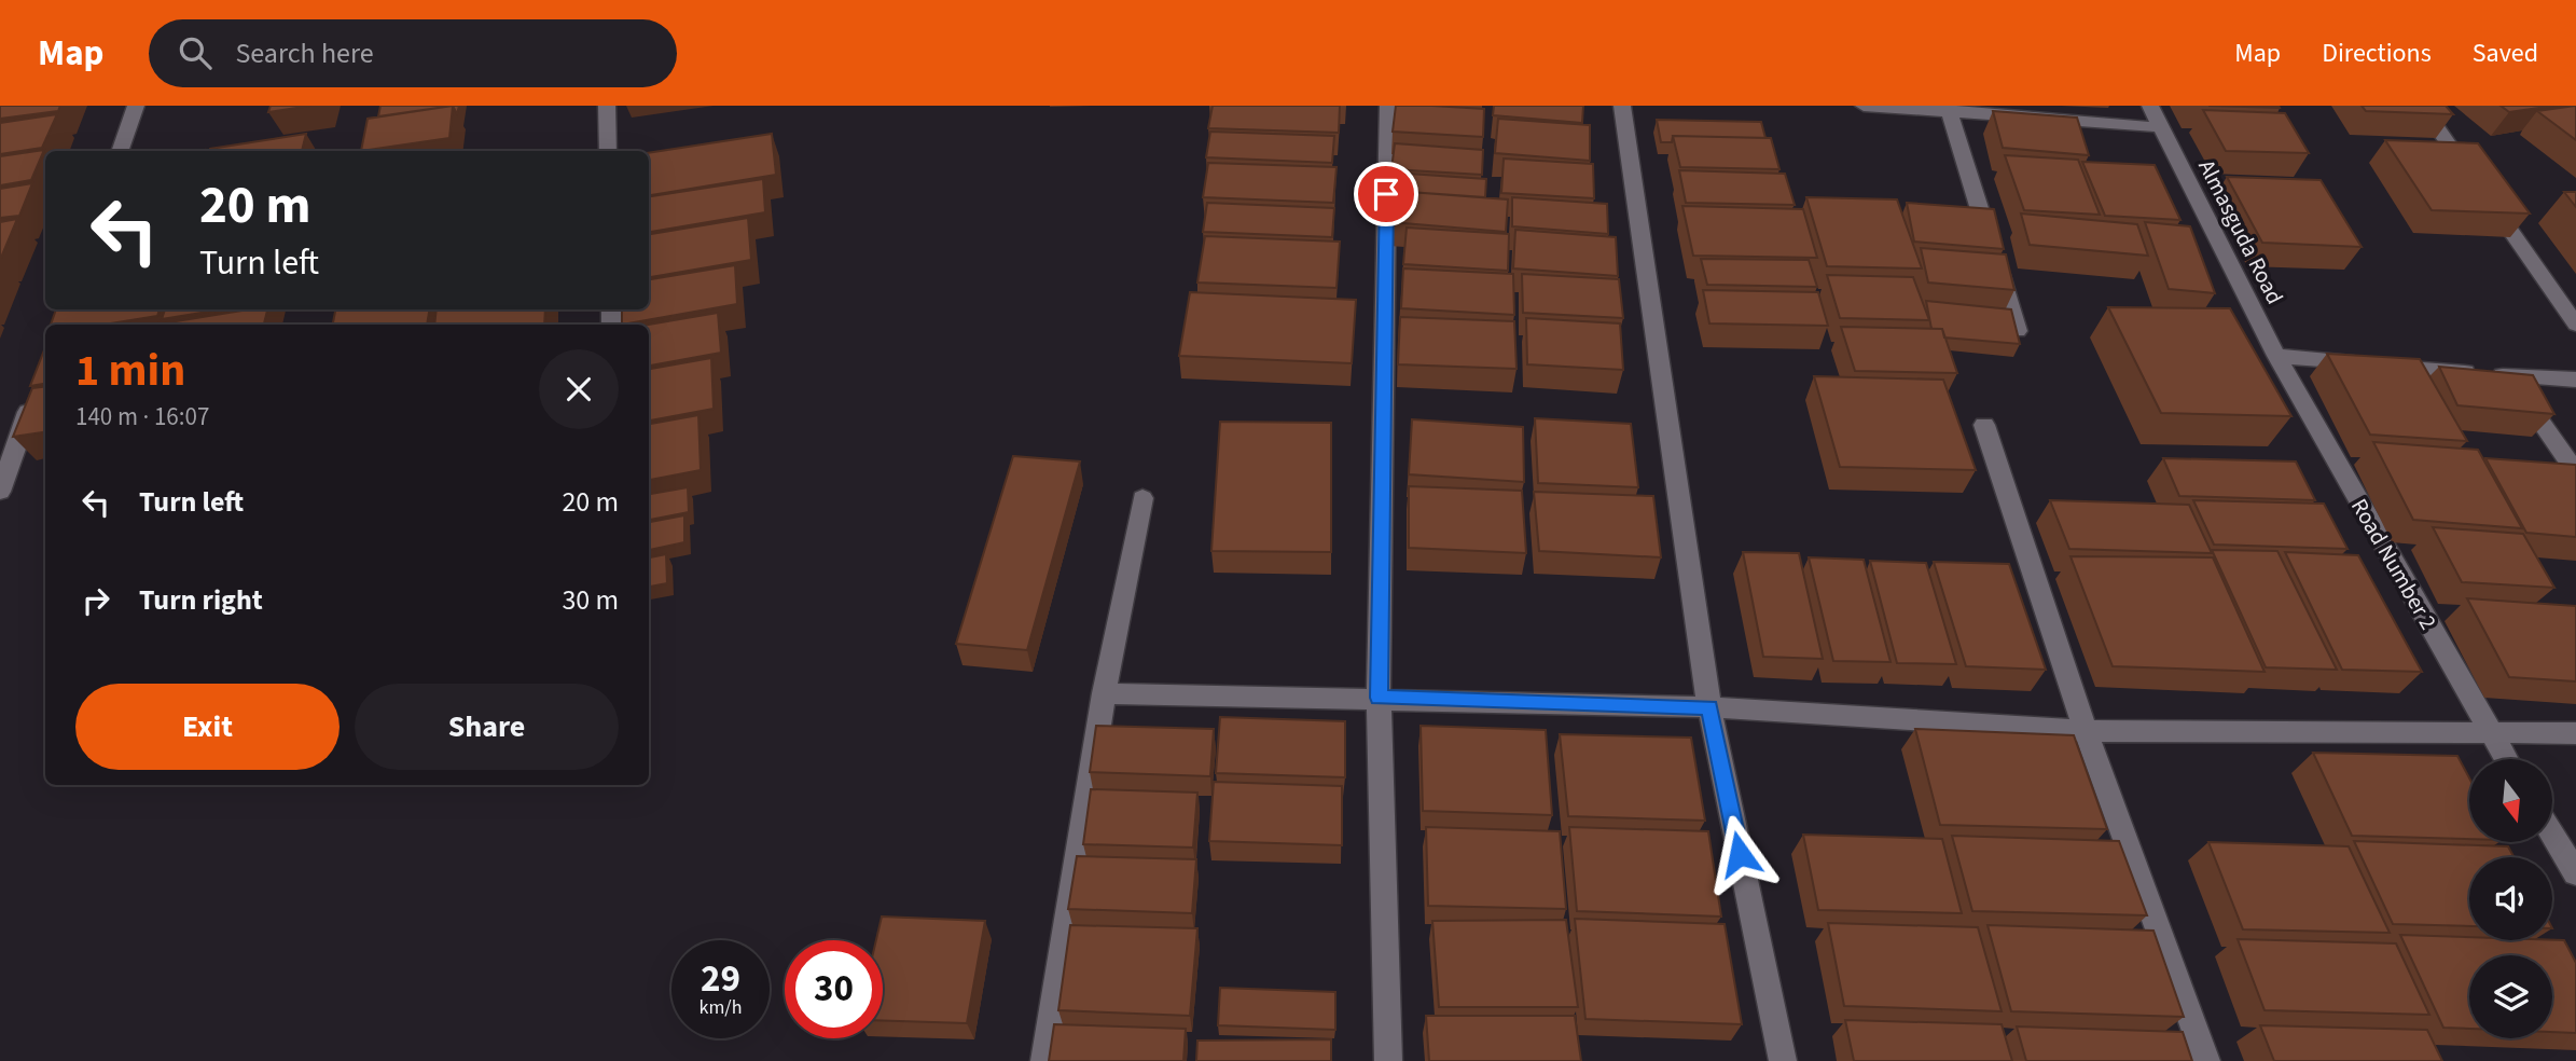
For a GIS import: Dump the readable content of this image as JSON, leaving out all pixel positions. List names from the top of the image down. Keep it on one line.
{"streets":{"street":["Almasguda Road","Road Number 2"]},"crossings":[["Almasguda Road","Road Number 2"]],"north":"bottom","page":{"header":"Map","search":"Search here","nav":["Map","Directions","Saved"],"turn":["20 m","Turn left"],"heading":["1 min","140 m · 16:07"],"list":[{"name":"Turn left","value":"20 m"},{"name":"Turn right","value":"30 m"}],"buttons":["Exit","Share"],"speed":"29 km/h","limit":"30"}}
